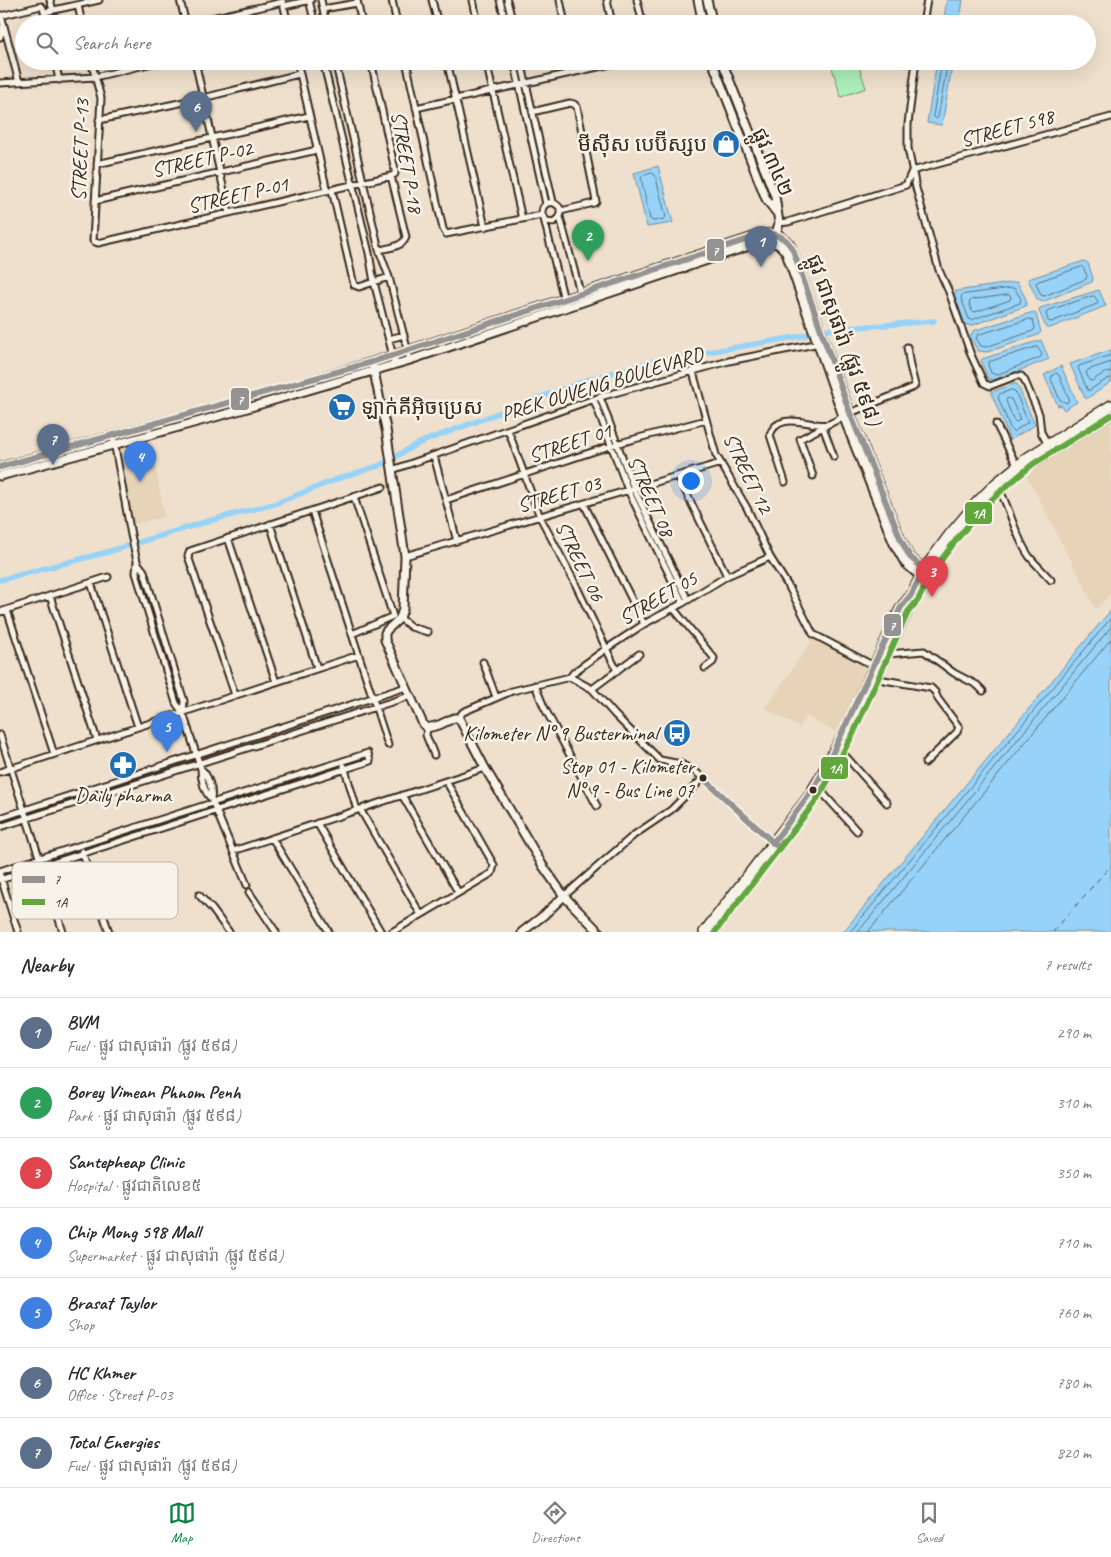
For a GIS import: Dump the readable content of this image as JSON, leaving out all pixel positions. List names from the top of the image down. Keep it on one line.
{"streets":{"main road":["ផ្លូវ ៣៤២","ផ្លូវ ជាសុផារ៉ា (ផ្លូវ ៥៩៨)"],"street":["STREET 598","STREET P-13","STREET P-02","STREET P-18","STREET P-01","PREK OUVENG BOULEVARD","STREET 01","STREET 12","STREET 03","STREET 08","STREET 06","STREET 05"]},"crossings":[["STREET P-13","STREET P-02"],["STREET P-13","STREET P-01"],["STREET P-18","STREET P-01"],["ផ្លូវ ជាសុផារ៉ា (ផ្លូវ ៥៩៨)","PREK OUVENG BOULEVARD"],["PREK OUVENG BOULEVARD","STREET 12"],["PREK OUVENG BOULEVARD","STREET 08"],["PREK OUVENG BOULEVARD","STREET 06"],["STREET 01","STREET 12"],["STREET 01","STREET 08"],["STREET 01","STREET 06"],["STREET 12","STREET 03"],["STREET 12","STREET 05"],["STREET 03","STREET 08"],["STREET 03","STREET 06"],["STREET 06","STREET 05"]],"places":{"shop":["មីសុីស បេប៊ីស្សប"],"supermarket":["ឡាក់គីអ៊ិចប្រេស"],"bus stop":["Kilometer N° 9 Busterminal"],"pharmacy":["Daily pharma"],"other":["Stop 01 - Kilometer N° 9 - Bus Line 07"]},"lines":["transit line 7","transit line 1A"],"legend":["7","1A"],"page":{"search":"Search here","pins":["6","2","1","7","4","3","5"],"heading":["Nearby","7 results"],"list":[{"mark":"1","name":"BVM","note":"Fuel · ផ្លូវ ជាសុផារ៉ា (ផ្លូវ ៥៩៨)","value":"290 m"},{"mark":"2","name":"Borey Vimean Phnom Penh","note":"Park · ផ្លូវ ជាសុផារ៉ា (ផ្លូវ ៥៩៨)","value":"310 m"},{"mark":"3","name":"Santepheap Clinic","note":"Hospital · ផ្លូវជាតិលេខ៥","value":"350 m"},{"mark":"4","name":"Chip Mong 598 Mall","note":"Supermarket · ផ្លូវ ជាសុផារ៉ា (ផ្លូវ ៥៩៨)","value":"710 m"},{"mark":"5","name":"Brasat Taylor","note":"Shop","value":"760 m"},{"mark":"6","name":"HC Khmer","note":"Office · Street P-03","value":"780 m"},{"mark":"7","name":"Total Energies","note":"Fuel · ផ្លូវ ជាសុផារ៉ា (ផ្លូវ ៥៩៨)","value":"820 m"}],"nav":["Map","Directions","Saved"]}}
